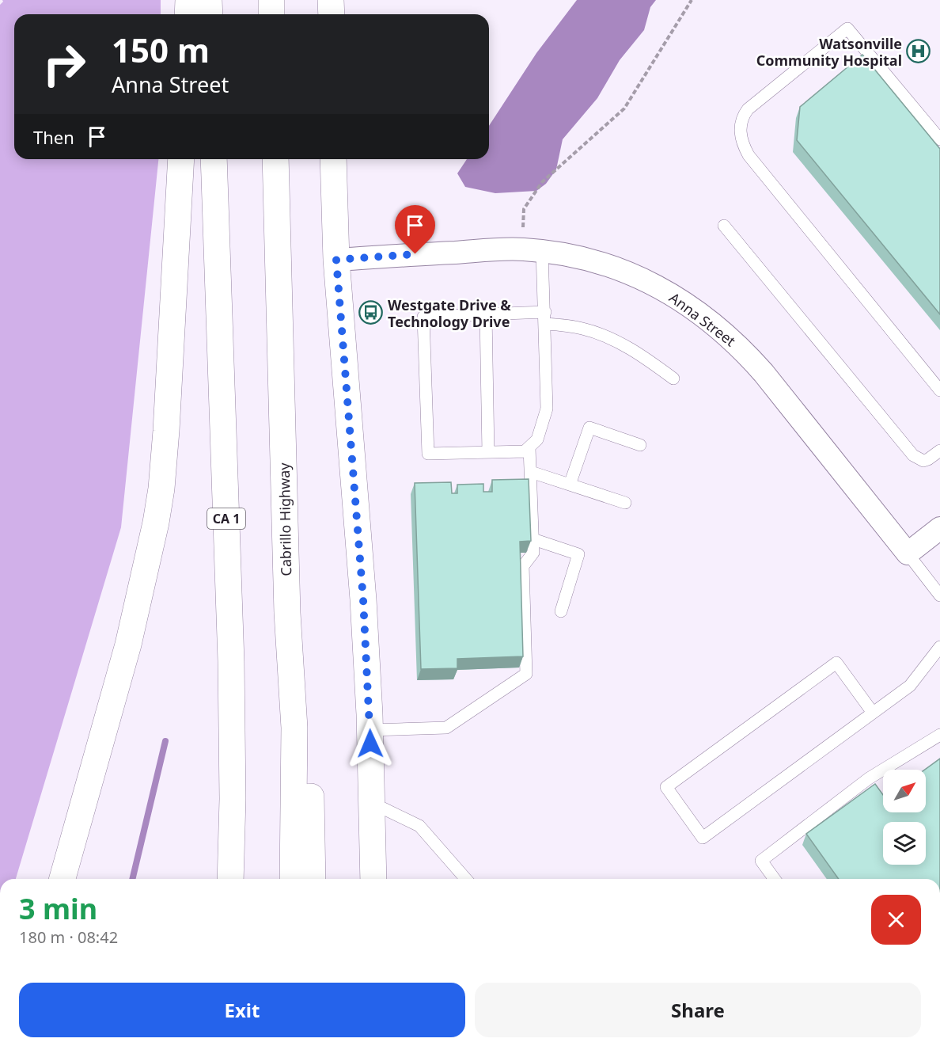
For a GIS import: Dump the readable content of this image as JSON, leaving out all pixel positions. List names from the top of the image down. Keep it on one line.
{"streets":{"main road":["CA 1","Cabrillo Highway"],"street":["Anna Street"]},"places":{"hospital":["Watsonville Community Hospital"],"bus stop":["Westgate Drive & Technology Drive"]},"north":"top right","page":{"turn":["150 m","Anna Street"],"then":"Then","heading":["3 min","180 m · 08:42"],"buttons":["Exit","Share"]}}
